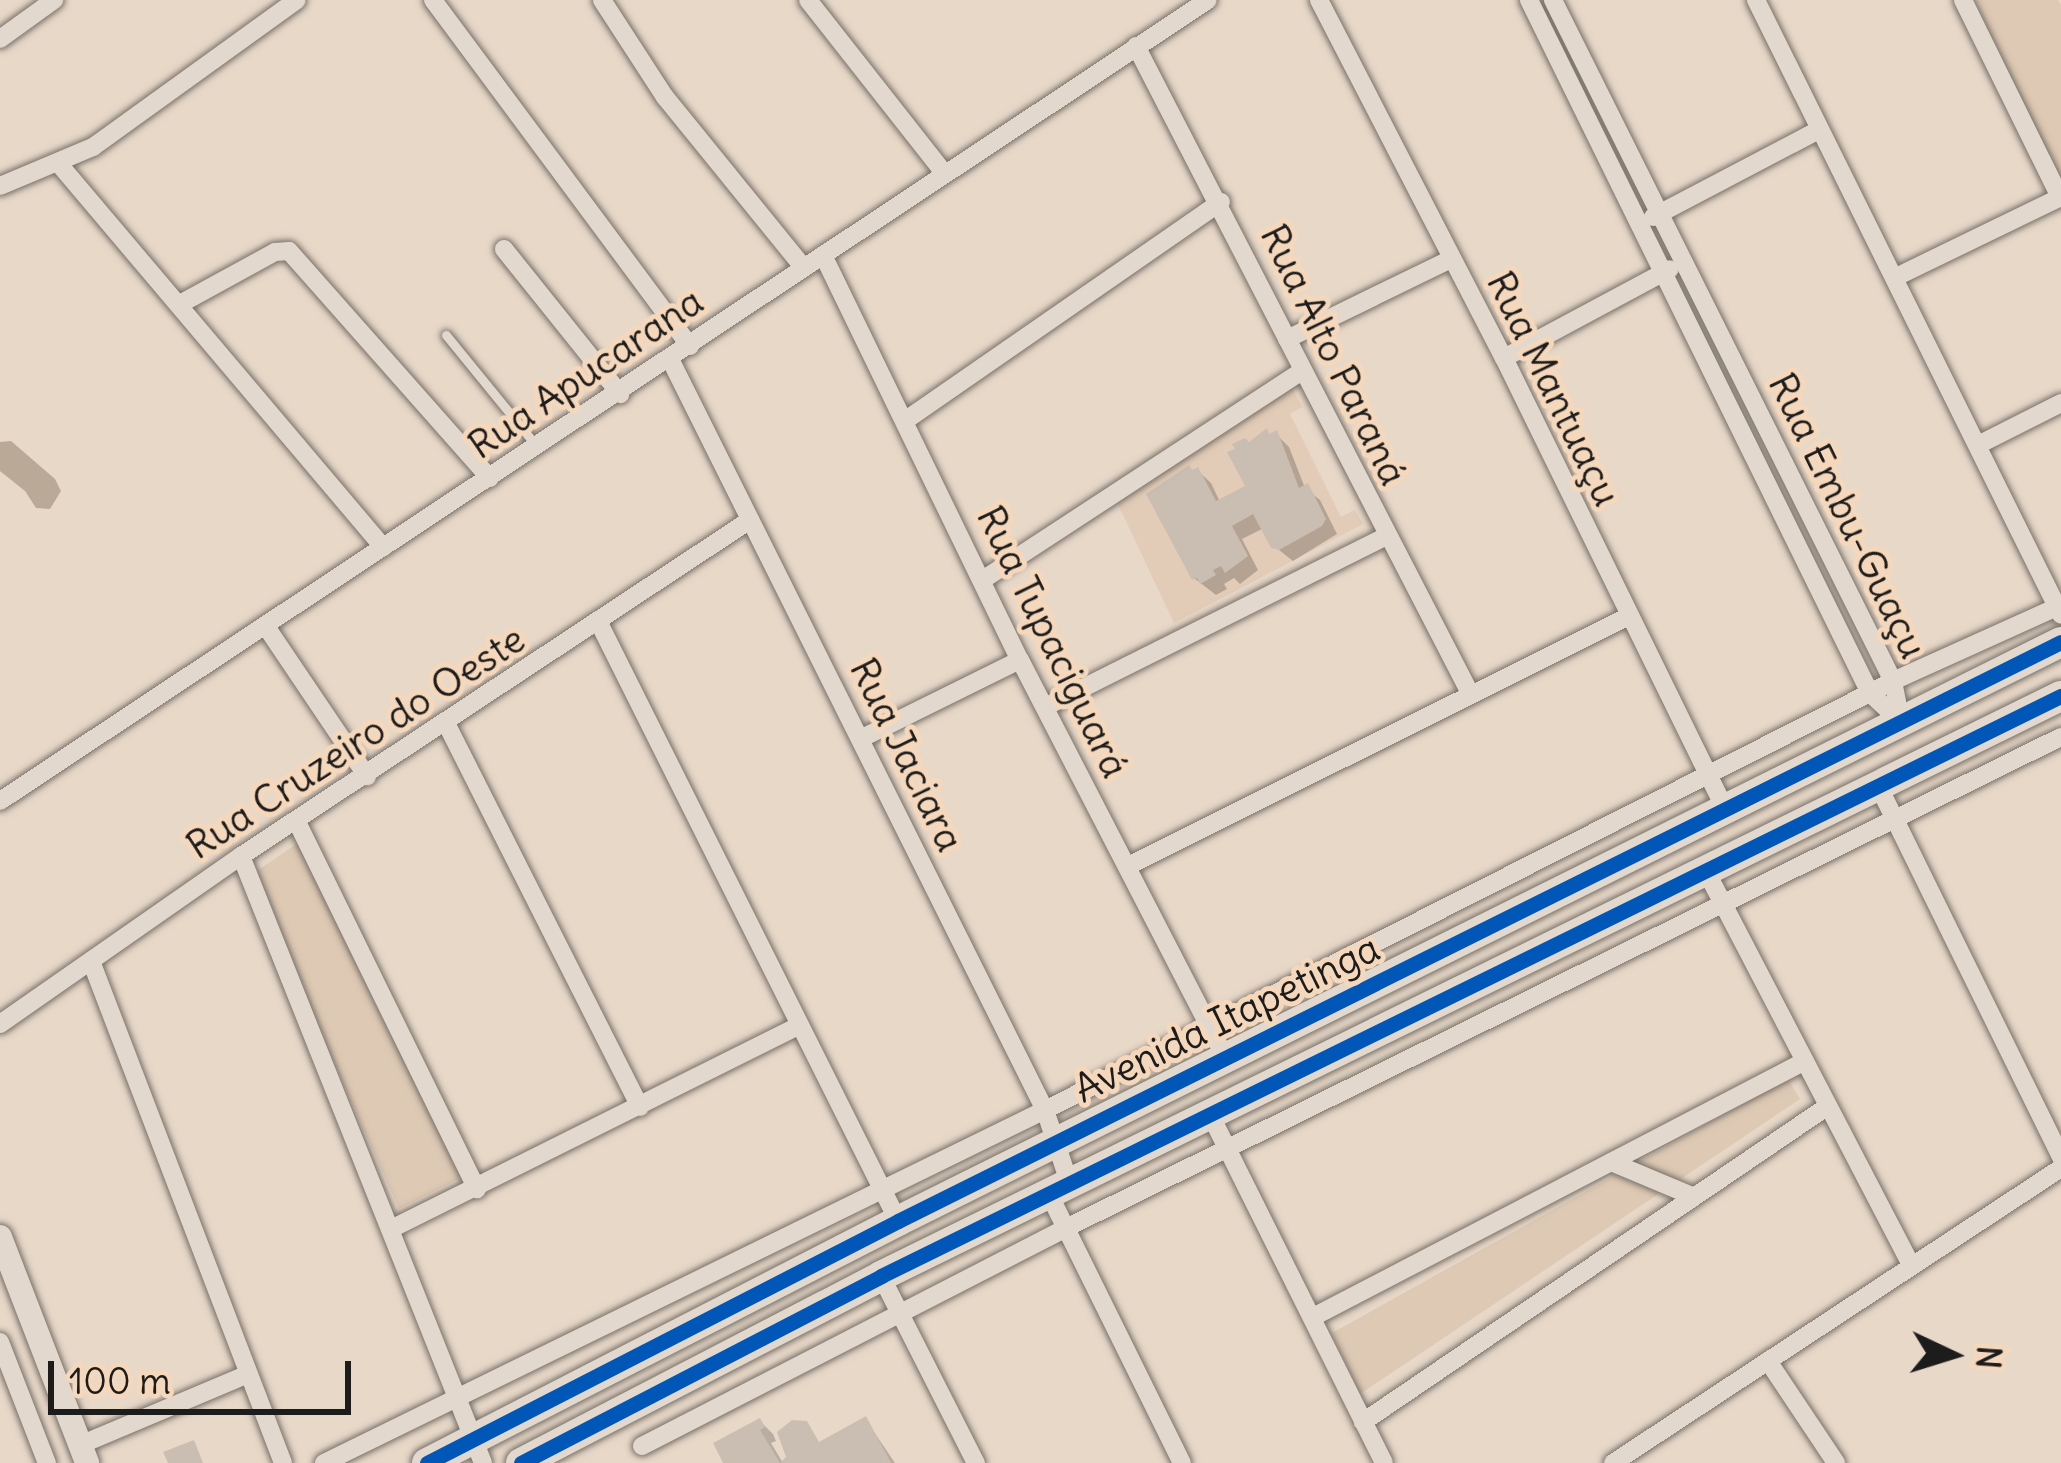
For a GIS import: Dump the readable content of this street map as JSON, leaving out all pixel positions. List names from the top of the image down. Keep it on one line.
{"streets":{"main road":["Avenida Itapetinga"],"street":["Rua Alto Paraná","Rua Apucarana","Rua Mantuaçu","Rua Embu-Guaçu","Rua Tupaciguará","Rua Cruzeiro do Oeste","Rua Jaciara"]},"crossings":[["Rua Alto Paraná","Rua Apucarana"],["Rua Apucarana","Rua Tupaciguará"],["Rua Apucarana","Rua Jaciara"],["Rua Mantuaçu","Avenida Itapetinga"],["Rua Embu-Guaçu","Avenida Itapetinga"],["Rua Tupaciguará","Avenida Itapetinga"],["Rua Cruzeiro do Oeste","Rua Jaciara"],["Rua Jaciara","Avenida Itapetinga"]],"scale_bar":"100 m","north":"right"}
